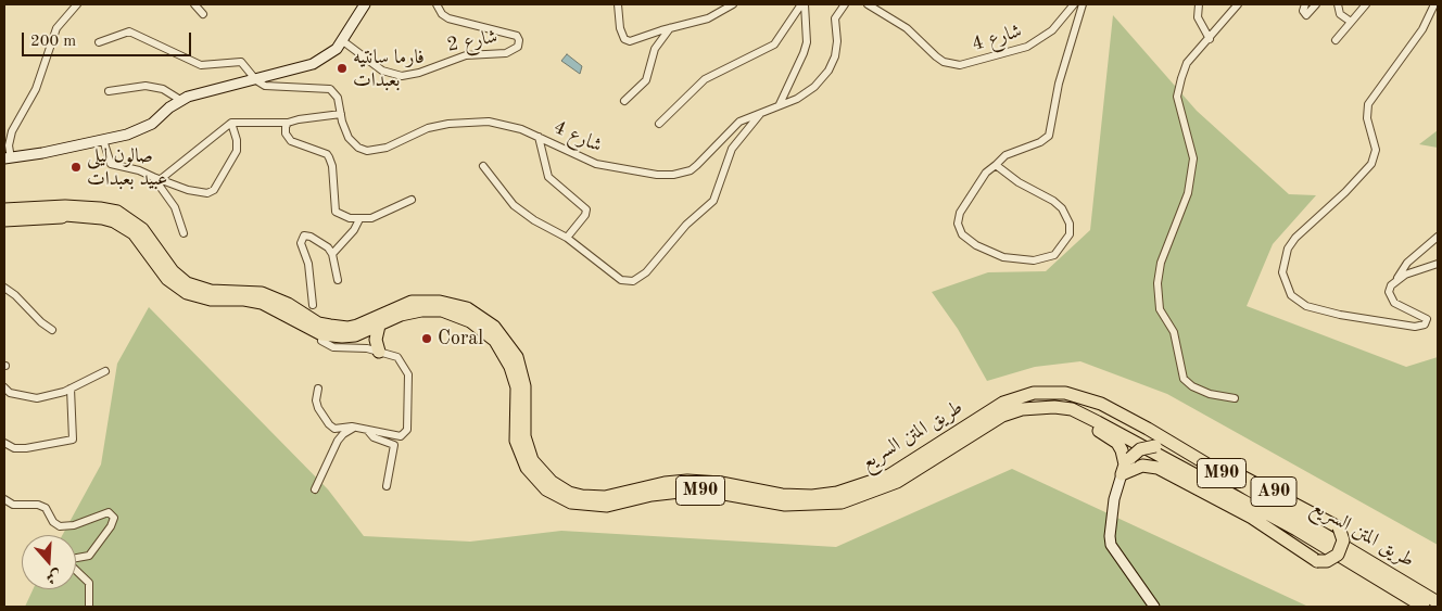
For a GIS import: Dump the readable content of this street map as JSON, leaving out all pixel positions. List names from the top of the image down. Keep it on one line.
{"streets":{"highway":["طريق المتن السريع","M90","A90"],"street":["شارع 4","شارع 2"]},"crossings":[["طريق المتن السريع","M90"],["طريق المتن السريع","A90"]],"places":["فارما سانتيه بعبدات","صالون ليلى عبيد بعبدات","Coral"],"scale_bar":"200 m","north":"bottom"}
